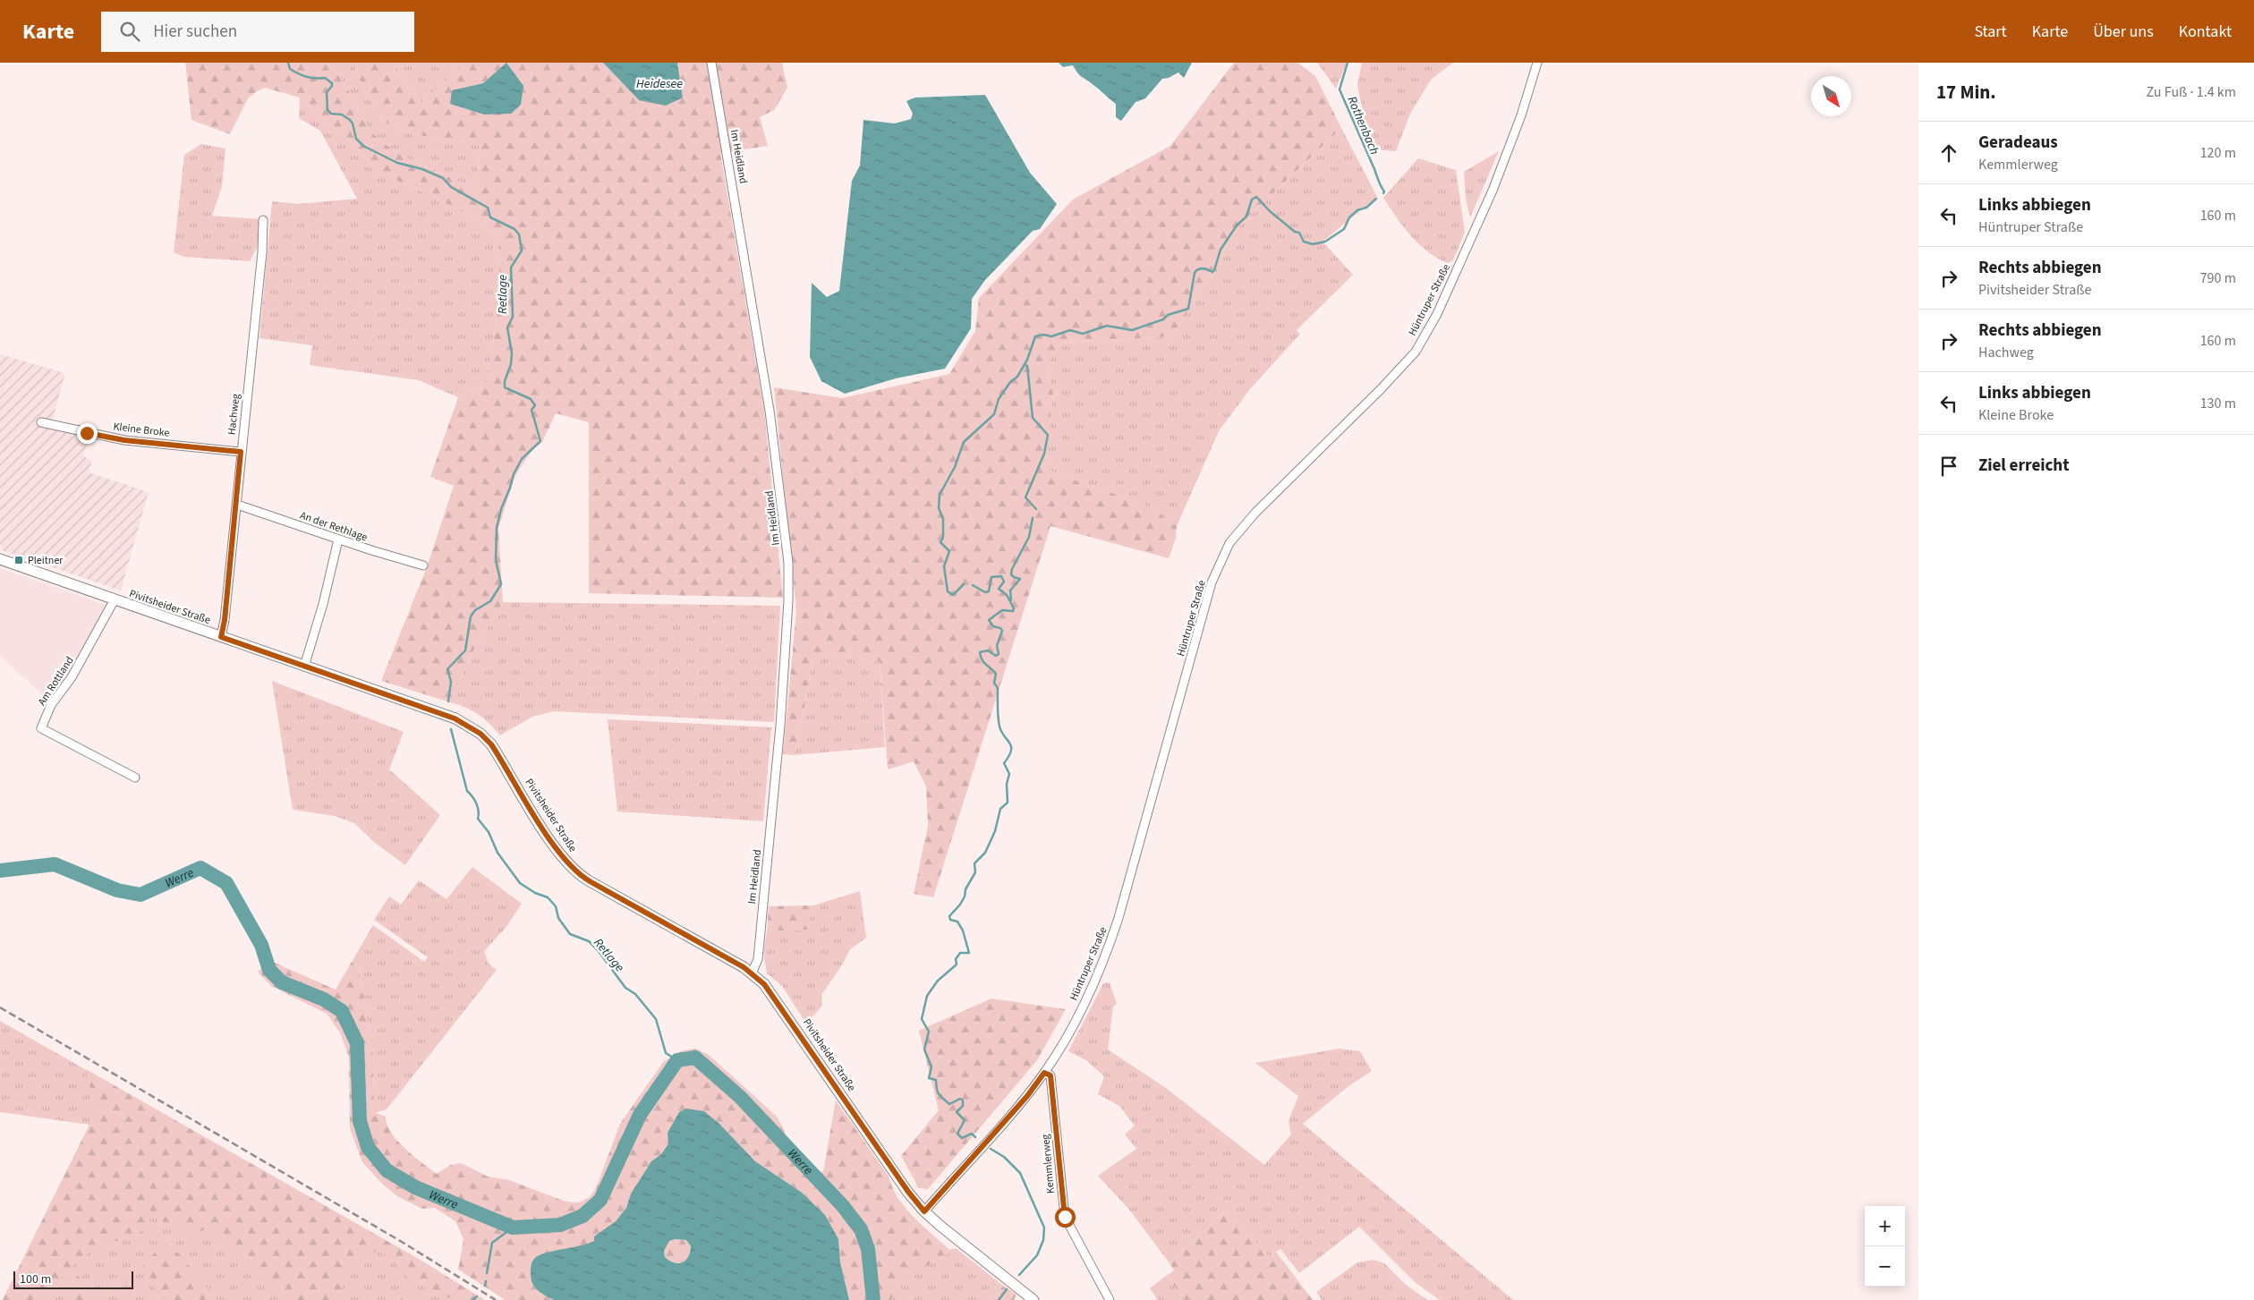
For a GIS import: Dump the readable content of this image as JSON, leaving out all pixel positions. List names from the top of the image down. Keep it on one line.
{"streets":{"main road":["Pivitsheider Straße"],"street":["Im Heidland","Hüntruper Straße","Hachweg","Kleine Broke","An der Rethlage","Am Rottland","Kemmlerweg"]},"crossings":[["Im Heidland","Pivitsheider Straße"],["Hüntruper Straße","Pivitsheider Straße"],["Hüntruper Straße","Kemmlerweg"],["Hachweg","Kleine Broke"],["Hachweg","An der Rethlage"],["Hachweg","Pivitsheider Straße"],["Pivitsheider Straße","Am Rottland"]],"water":["Heidesee","Rothenbach","Retlage","Werre"],"places":{"transit":["Pleitner"]},"scale_bar":"100 m","north":"bottom right","page":{"header":"Karte","search":"Hier suchen","nav":["Start","Karte","Über uns","Kontakt"],"heading":["17 Min.","Zu Fuß · 1.4 km"],"list":[["Geradeaus","Kemmlerweg","120 m"],["Links abbiegen","Hüntruper Straße","160 m"],["Rechts abbiegen","Pivitsheider Straße","790 m"],["Rechts abbiegen","Hachweg","160 m"],["Links abbiegen","Kleine Broke","130 m"],"Ziel erreicht"],"map_buttons":["+","−"],"scale":"100 m"}}
